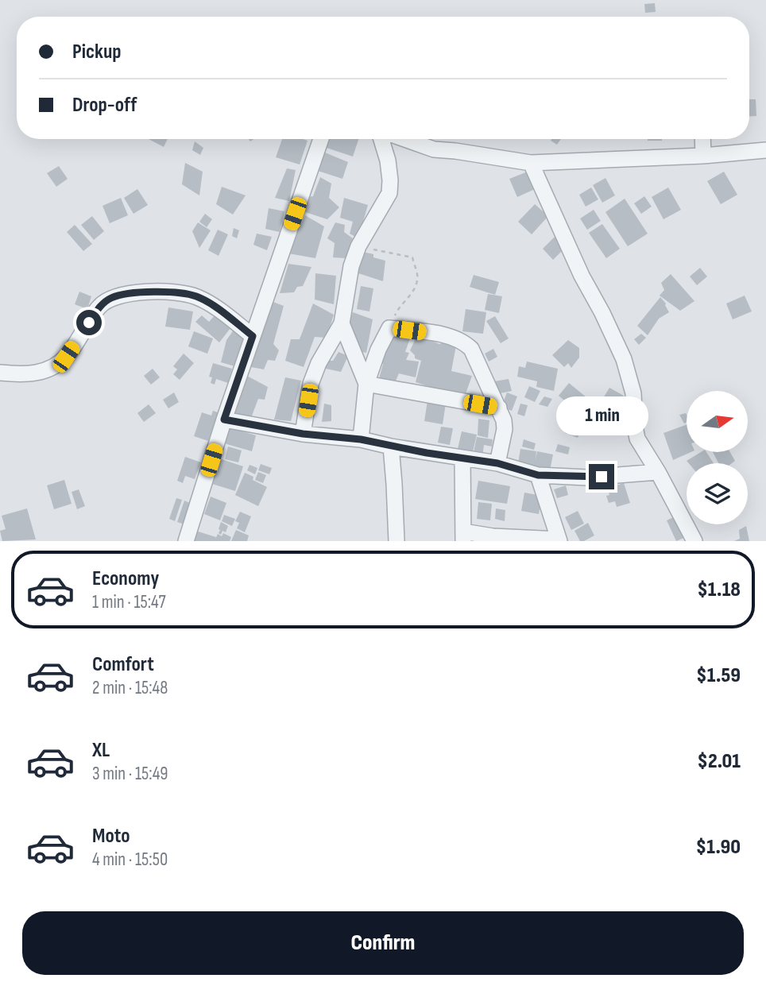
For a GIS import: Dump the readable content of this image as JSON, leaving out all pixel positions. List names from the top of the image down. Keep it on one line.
{"north":"right","page":{"banner":["Pickup","Drop-off"],"bubble":"1 min","list":[{"name":"Economy","note":"1 min · 15:47","value":"$1.18"},{"name":"Comfort","note":"2 min · 15:48","value":"$1.59"},{"name":"XL","note":"3 min · 15:49","value":"$2.01"},{"name":"Moto","note":"4 min · 15:50","value":"$1.90"}],"buttons":"Confirm"}}
